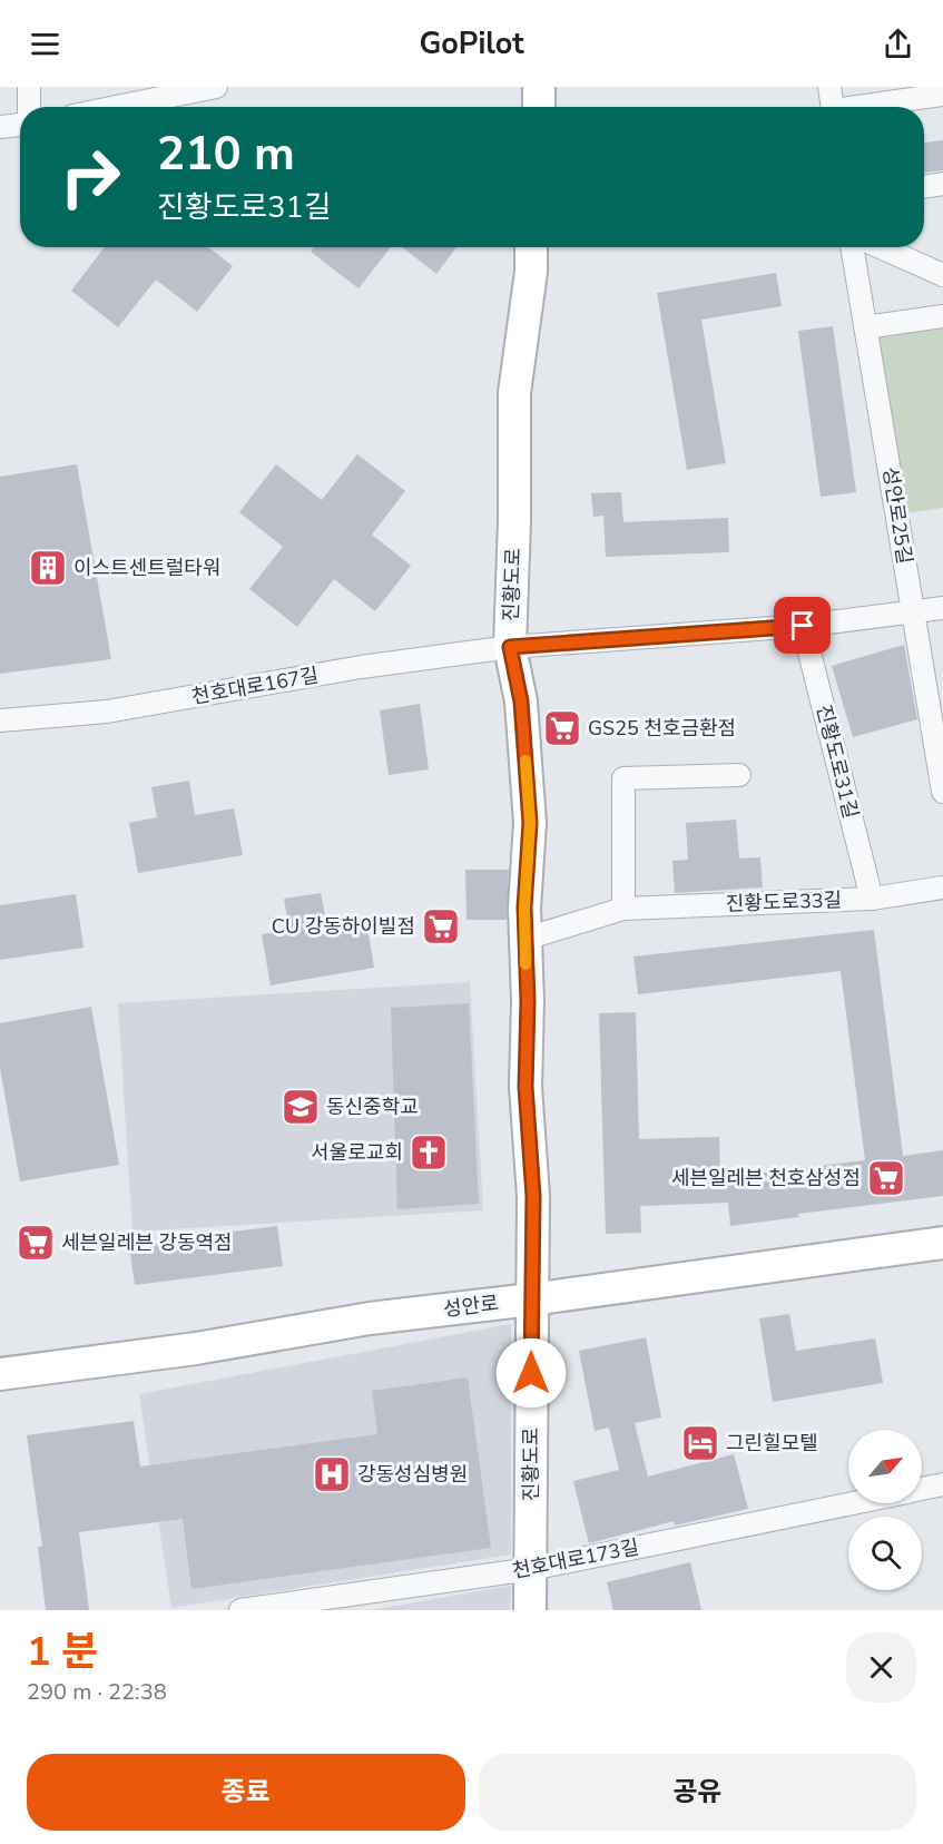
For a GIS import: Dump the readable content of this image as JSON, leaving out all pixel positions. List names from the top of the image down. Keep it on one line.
{"streets":{"street":["성안로25길","진황도로","천호대로167길","진황도로31길","진황도로33길","성안로","천호대로173길"]},"crossings":[["진황도로","천호대로167길"],["진황도로","진황도로33길"],["진황도로","성안로"],["진황도로","천호대로173길"],["진황도로31길","진황도로33길"]],"places":{"building":["이스트센트럴타워"],"supermarket":["GS25 천호금환점","CU 강동하이빌점","세븐일레븐 천호삼성점","세븐일레븐 강동역점"],"school or university":["동신중학교"],"church":["서울로교회"],"hotel":["그린힐모텔"],"hospital":["강동성심병원"]},"north":"top right","page":{"header":"GoPilot","turn":["210 m","진황도로31길"],"heading":["1 분","290 m · 22:38"],"buttons":["종료","공유"]}}
